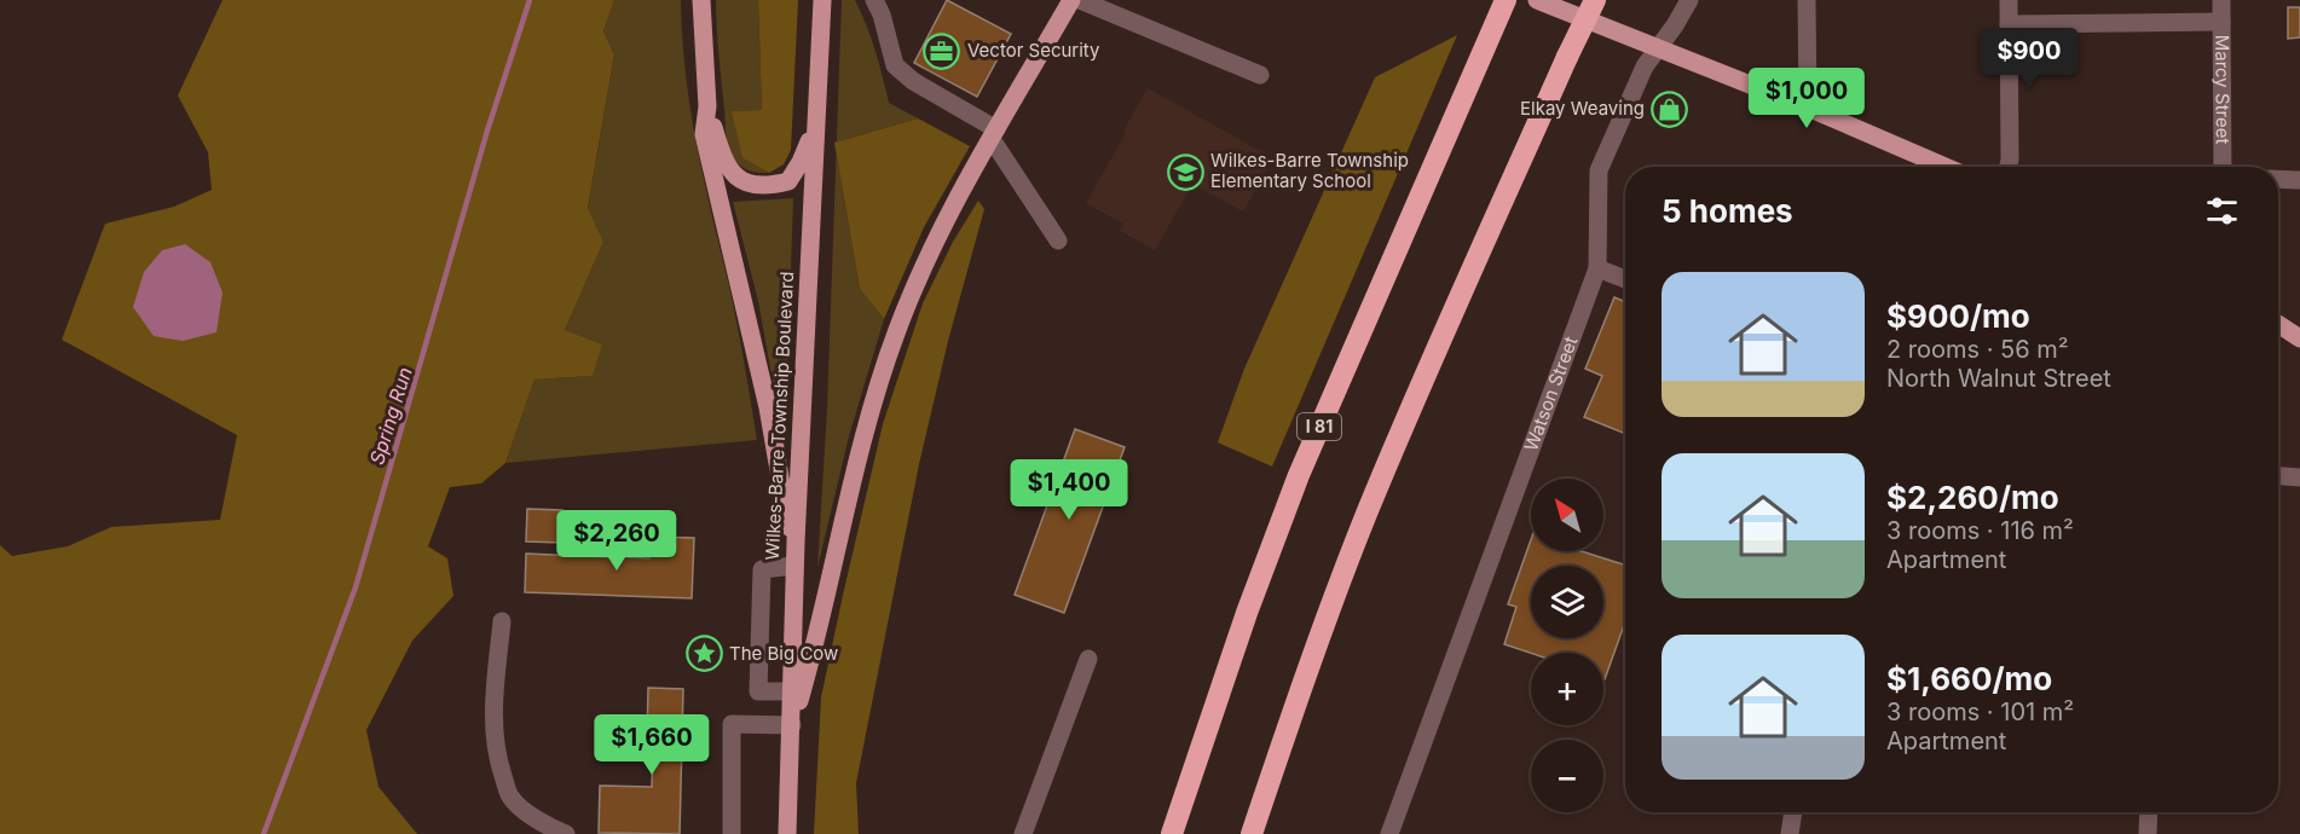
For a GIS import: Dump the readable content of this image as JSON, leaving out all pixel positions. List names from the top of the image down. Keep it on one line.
{"streets":{"highway":["I 81"],"main road":["Wilkes-Barre Township Boulevard"],"street":["Marcy Street","Watson Street"]},"water":["Spring Run"],"places":{"office":["Vector Security"],"shop":["Elkay Weaving"],"school or university":["Wilkes-Barre Township Elementary School"],"place":["The Big Cow"]},"north":"top left","page":{"price":["$900","$1,000","$1,400","$2,260","$1,660"],"heading":"5 homes","list":[{"name":"$900/mo","note":"2 rooms · 56 m² · North Walnut Street"},{"name":"$2,260/mo","note":"3 rooms · 116 m² · Apartment"},{"name":"$1,660/mo","note":"3 rooms · 101 m² · Apartment"}],"map_buttons":["+","−"]}}
